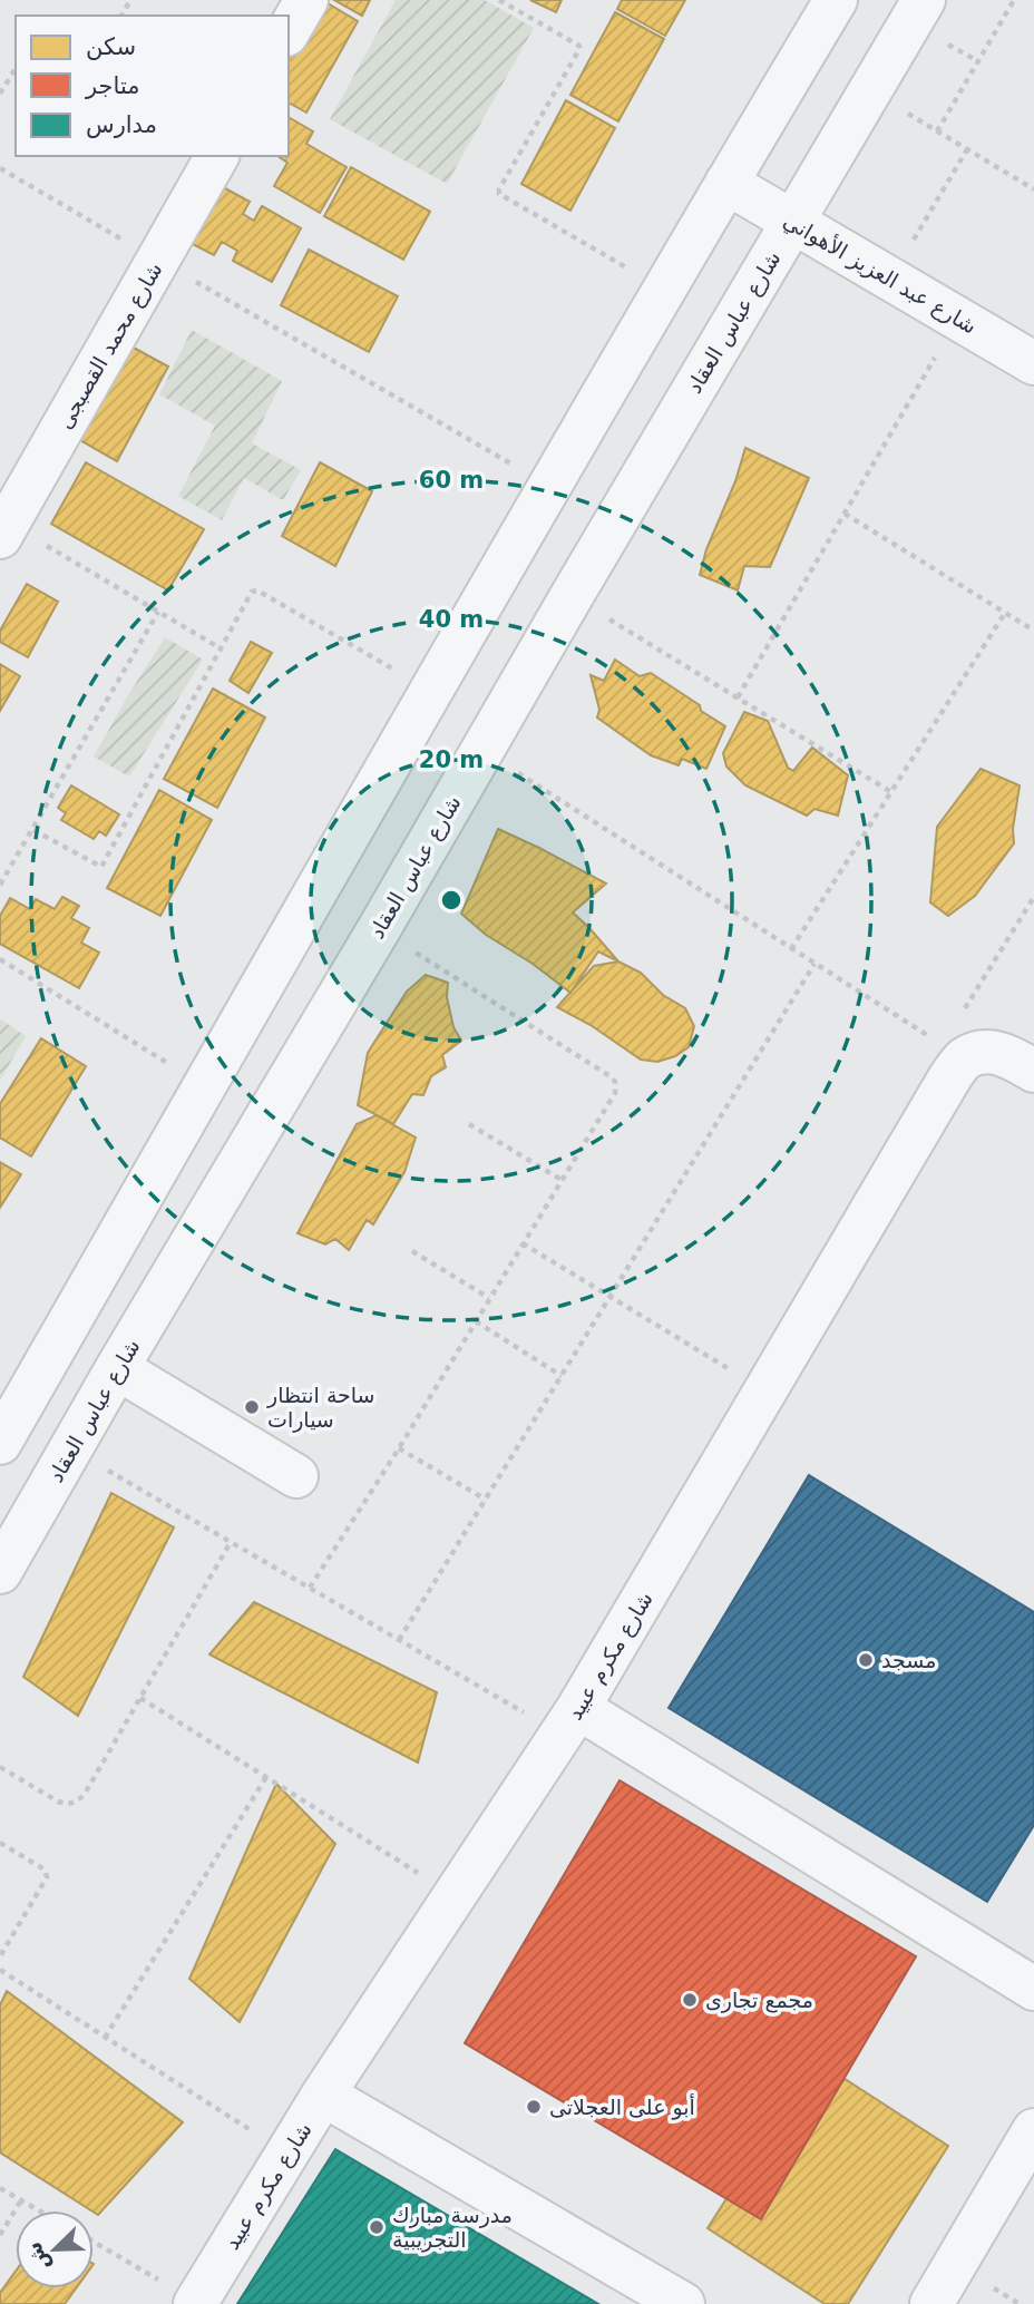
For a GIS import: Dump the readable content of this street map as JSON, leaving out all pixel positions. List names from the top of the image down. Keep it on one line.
{"streets":{"street":["شارع عبد العزيز الأهواني","شارع عباس العقاد","شارع محمد القصبجى","شارع مكرم عبيد"]},"crossings":[["شارع عبد العزيز الأهواني","شارع عباس العقاد"]],"places":["ساحة انتظار سيارات","مسجد","مجمع تجارى","أبو على العجلاتى","مدرسة مبارك التجريبية"],"legend":["سكن","متاجر","مدارس"],"north":"bottom left","rings":["60 m","40 m","20 m"]}
